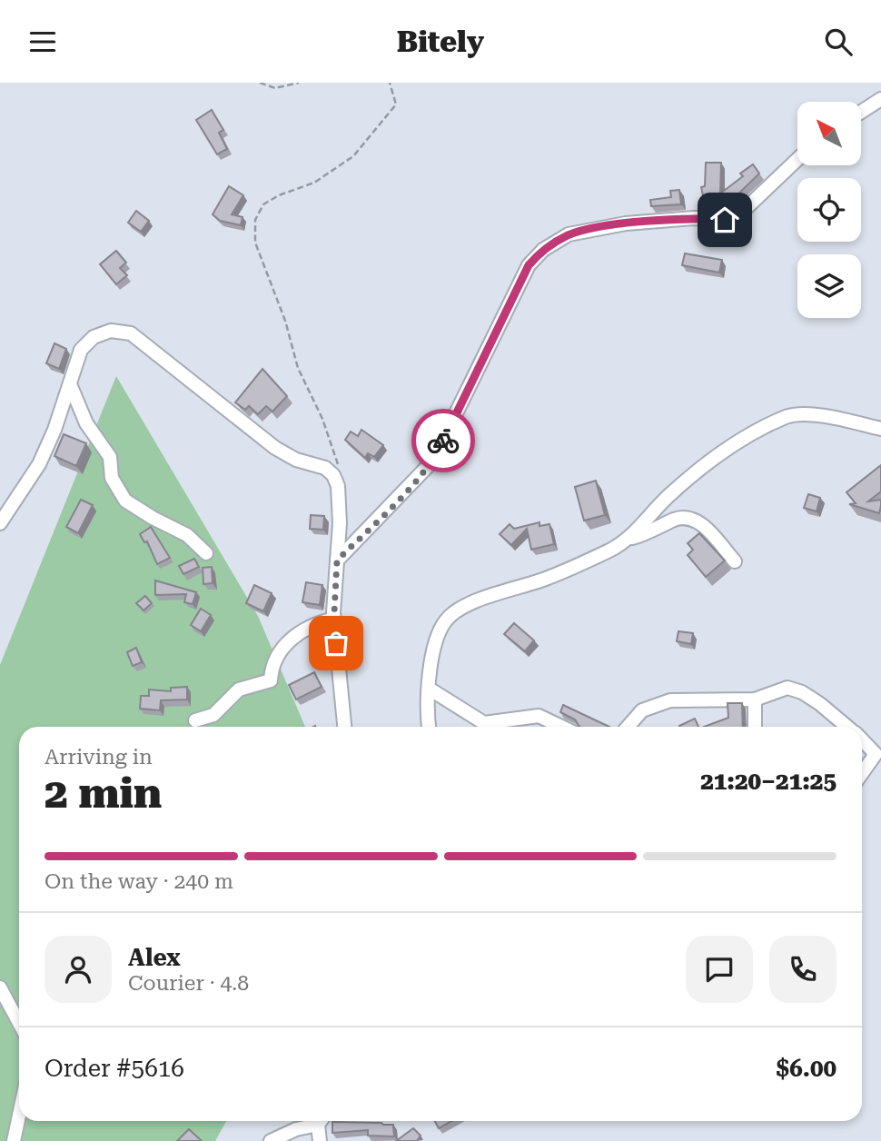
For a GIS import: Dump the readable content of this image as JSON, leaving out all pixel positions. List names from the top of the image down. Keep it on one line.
{"north":"top left","page":{"header":"Bitely","heading":["2 min","Arriving in","21:20–21:25"],"panel":["Alex","Courier · 4.8","Order #5616","$6.00"],"bar":"On the way · 240 m"}}
